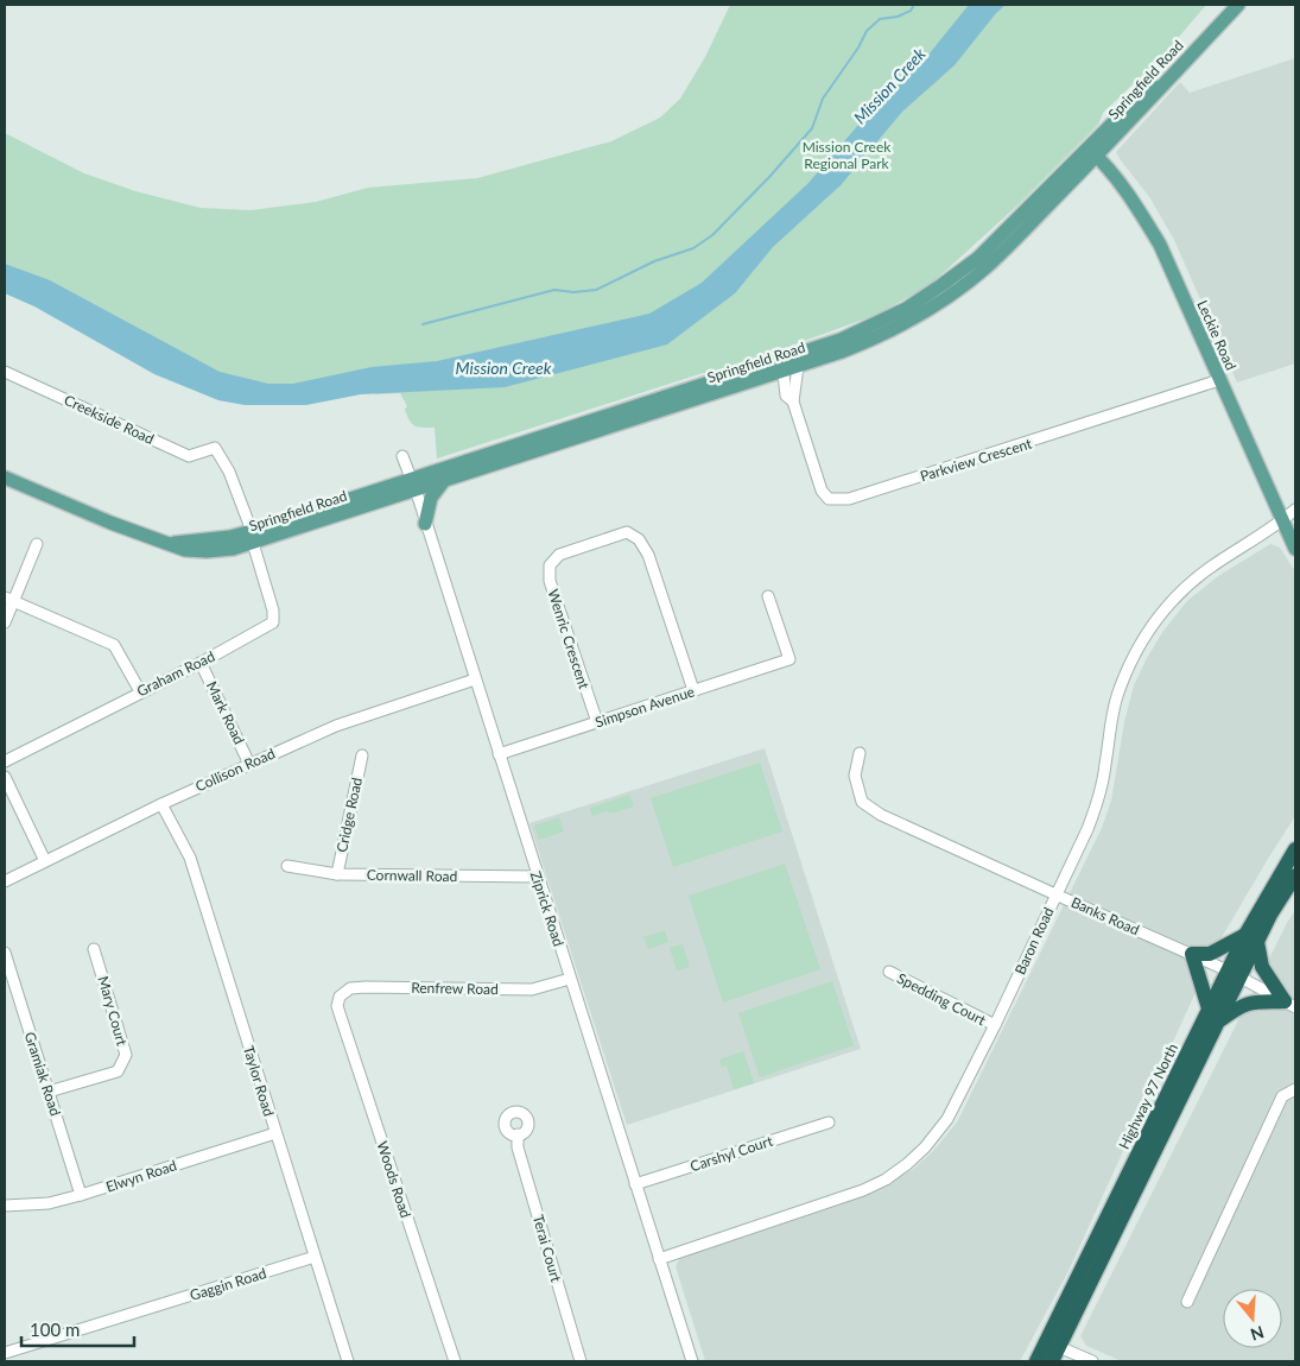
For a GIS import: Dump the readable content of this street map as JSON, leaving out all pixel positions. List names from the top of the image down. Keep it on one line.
{"streets":{"highway":["Highway 97 North"],"main road":["Springfield Road","Leckie Road"],"street":["Creekside Road","Parkview Crescent","Wenric Crescent","Graham Road","Simpson Avenue","Mark Road","Collison Road","Cridge Road","Cornwall Road","Ziprick Road","Banks Road","Baron Road","Renfrew Road","Spedding Court","Mary Court","Gramiak Road","Taylor Road","Carshyl Court","Elwyn Road","Woods Road","Terai Court","Gaggin Road"]},"crossings":[["Springfield Road","Leckie Road"],["Springfield Road","Parkview Crescent"],["Springfield Road","Graham Road"],["Springfield Road","Ziprick Road"],["Leckie Road","Parkview Crescent"],["Leckie Road","Baron Road"],["Creekside Road","Graham Road"],["Wenric Crescent","Simpson Avenue"],["Graham Road","Mark Road"],["Simpson Avenue","Ziprick Road"],["Mark Road","Collison Road"],["Collison Road","Ziprick Road"],["Collison Road","Taylor Road"],["Cridge Road","Cornwall Road"],["Cornwall Road","Ziprick Road"],["Ziprick Road","Baron Road"],["Ziprick Road","Renfrew Road"],["Ziprick Road","Carshyl Court"],["Banks Road","Baron Road"],["Banks Road","Highway 97 North"],["Baron Road","Spedding Court"],["Renfrew Road","Woods Road"],["Mary Court","Gramiak Road"],["Gramiak Road","Elwyn Road"],["Taylor Road","Elwyn Road"],["Taylor Road","Gaggin Road"]],"water":["Mission Creek"],"parks":["Mission Creek Regional Park"],"scale_bar":"100 m","north":"bottom"}
